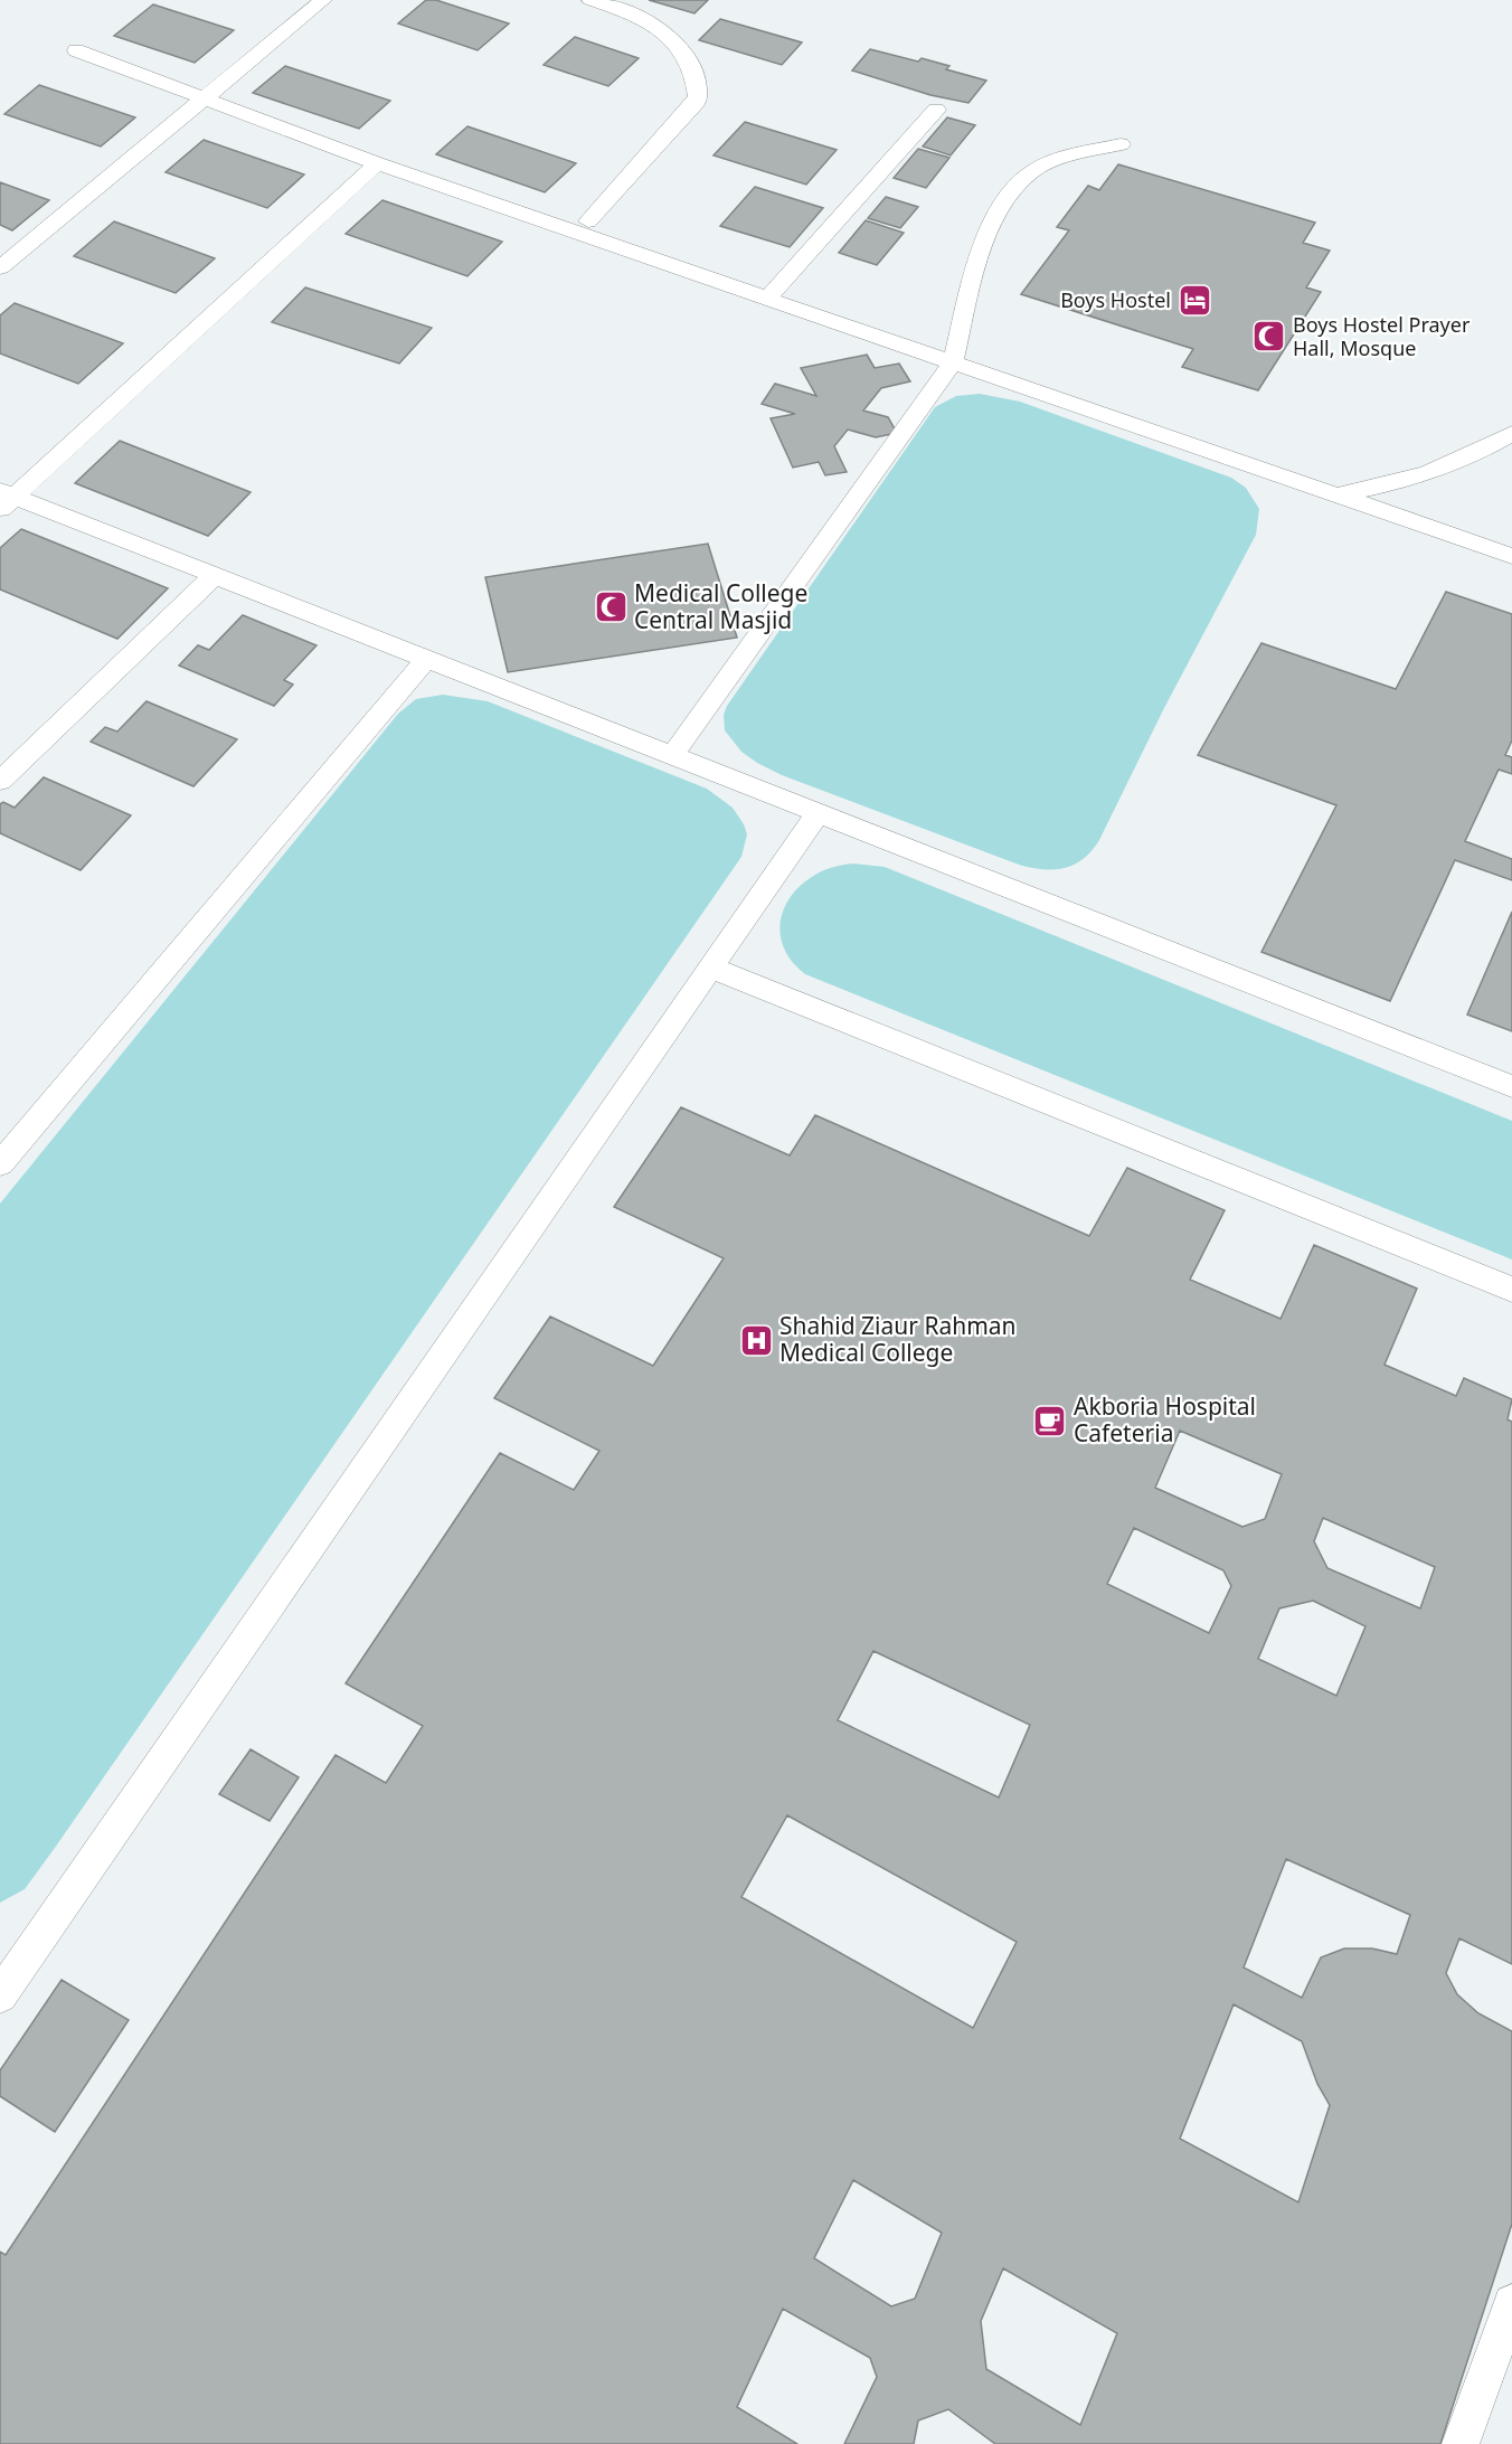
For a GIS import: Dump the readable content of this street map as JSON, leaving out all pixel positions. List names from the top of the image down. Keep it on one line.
{"places":{"hotel":["Boys Hostel"],"mosque":["Boys Hostel Prayer Hall, Mosque","Medical College Central Masjid"],"hospital":["Shahid Ziaur Rahman Medical College"],"cafe":["Akboria Hospital Cafeteria"]}}
